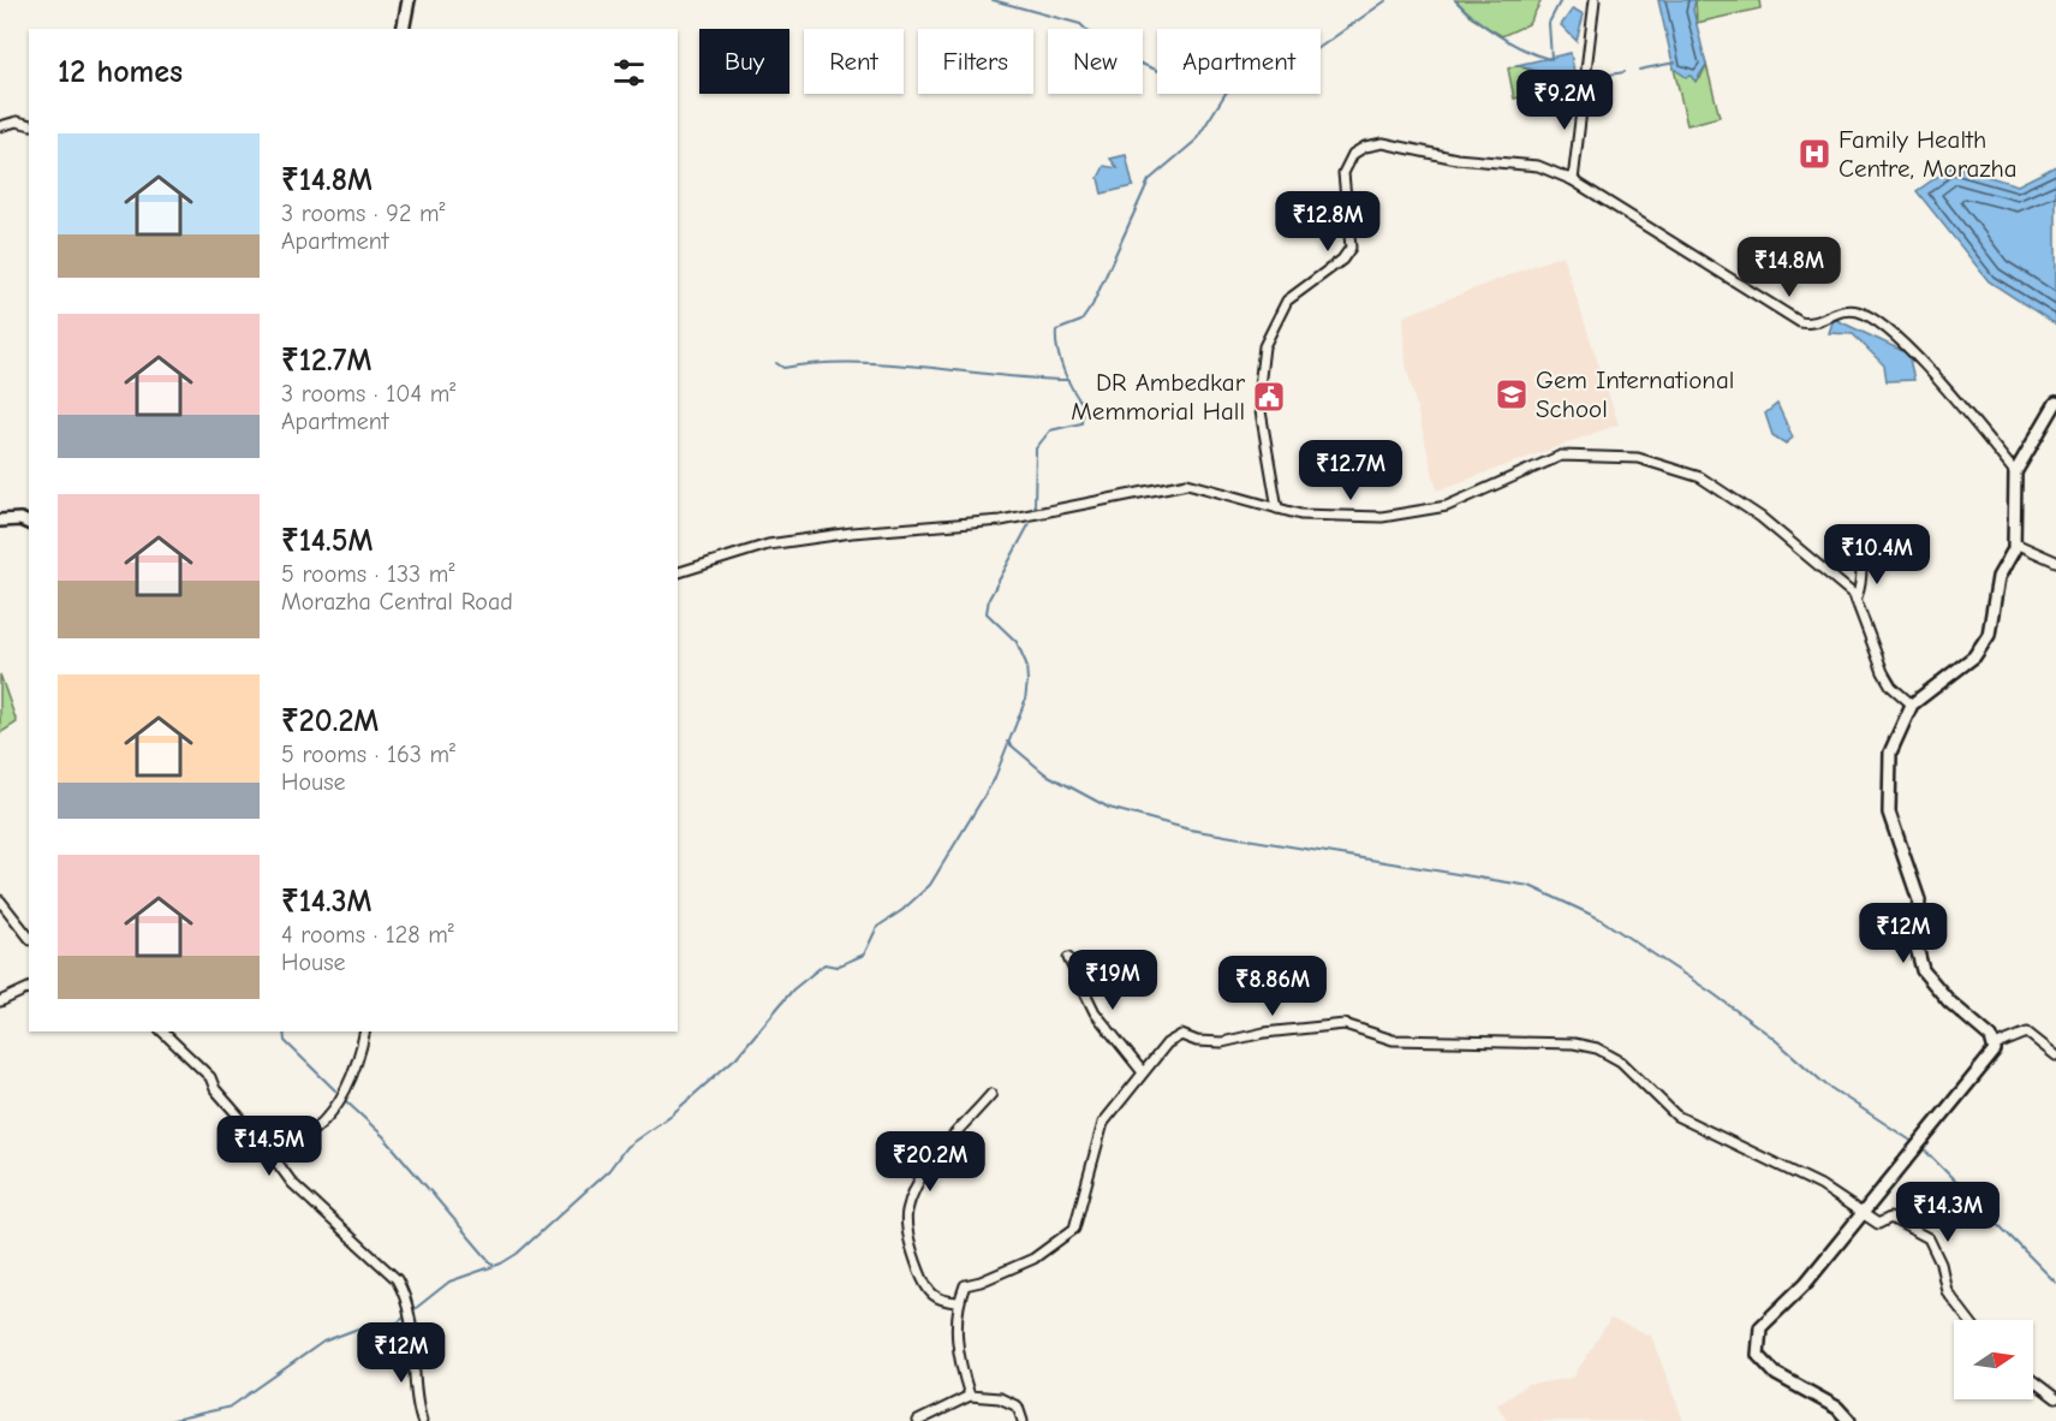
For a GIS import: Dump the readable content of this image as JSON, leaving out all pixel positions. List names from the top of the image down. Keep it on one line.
{"places":{"hospital":["Family Health Centre, Morazha"],"school or university":["Gem International School"],"public building":["DR Ambedkar Memmorial Hall"]},"north":"right","page":{"chip":["Buy","Rent","Filters","New","Apartment"],"heading":"12 homes","price":["₹9.2M","₹12.8M","₹14.8M","₹12.7M","₹10.4M","₹12M","₹19M","₹8.86M","₹14.5M","₹20.2M","₹14.3M","₹12M"],"list":[{"name":"₹14.8M","note":"3 rooms · 92 m² · Apartment"},{"name":"₹12.7M","note":"3 rooms · 104 m² · Apartment"},{"name":"₹14.5M","note":"5 rooms · 133 m² · Morazha Central Road"},{"name":"₹20.2M","note":"5 rooms · 163 m² · House"},{"name":"₹14.3M","note":"4 rooms · 128 m² · House"}]}}
